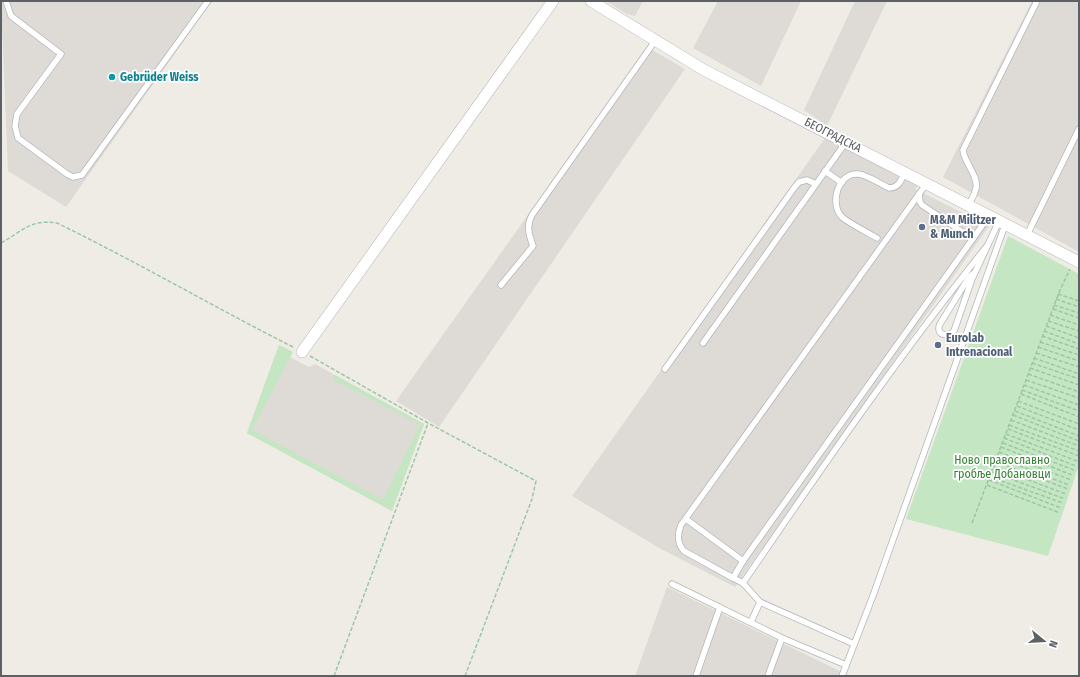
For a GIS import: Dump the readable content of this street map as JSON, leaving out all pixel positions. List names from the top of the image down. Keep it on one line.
{"streets":{"street":["БЕОГРАДСКА"]},"parks":["Ново православно гробље Добановци"],"places":["Gebrüder Weiss","M&M Militzer & Munch","Eurolab Intrenacional"],"north":"right"}
